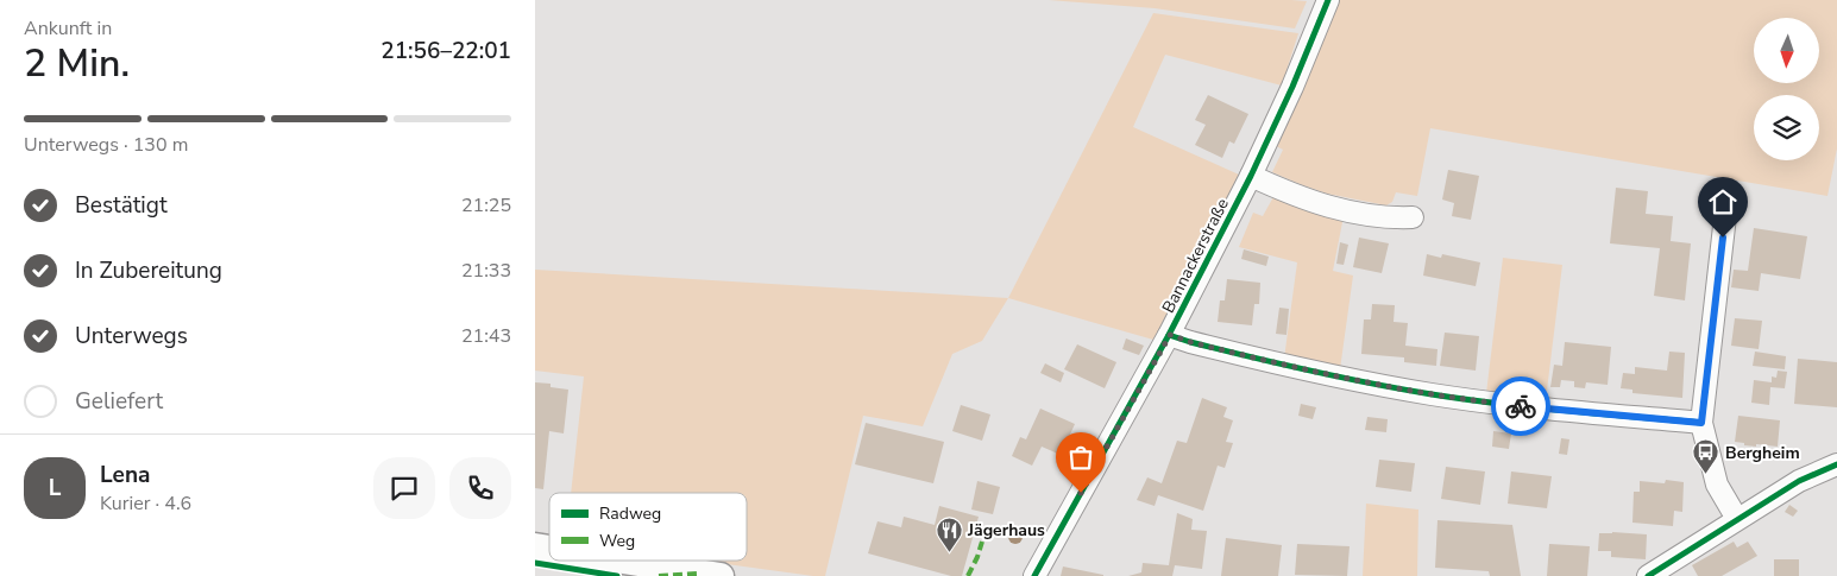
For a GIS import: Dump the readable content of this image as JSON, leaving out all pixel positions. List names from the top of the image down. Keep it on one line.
{"streets":{"street":["Bannackerstraße"]},"places":{"bus stop":["Bergheim"],"restaurant":["Jägerhaus"]},"legend":["Radweg","Weg"],"north":"bottom","page":{"heading":["2 Min.","Ankunft in","21:56–22:01"],"panel":["Lena","Kurier · 4.6"],"bar":"Unterwegs · 130 m","list":[["Bestätigt","21:25"],["In Zubereitung","21:33"],["Unterwegs","21:43"],"Geliefert"],"round":"L"}}
